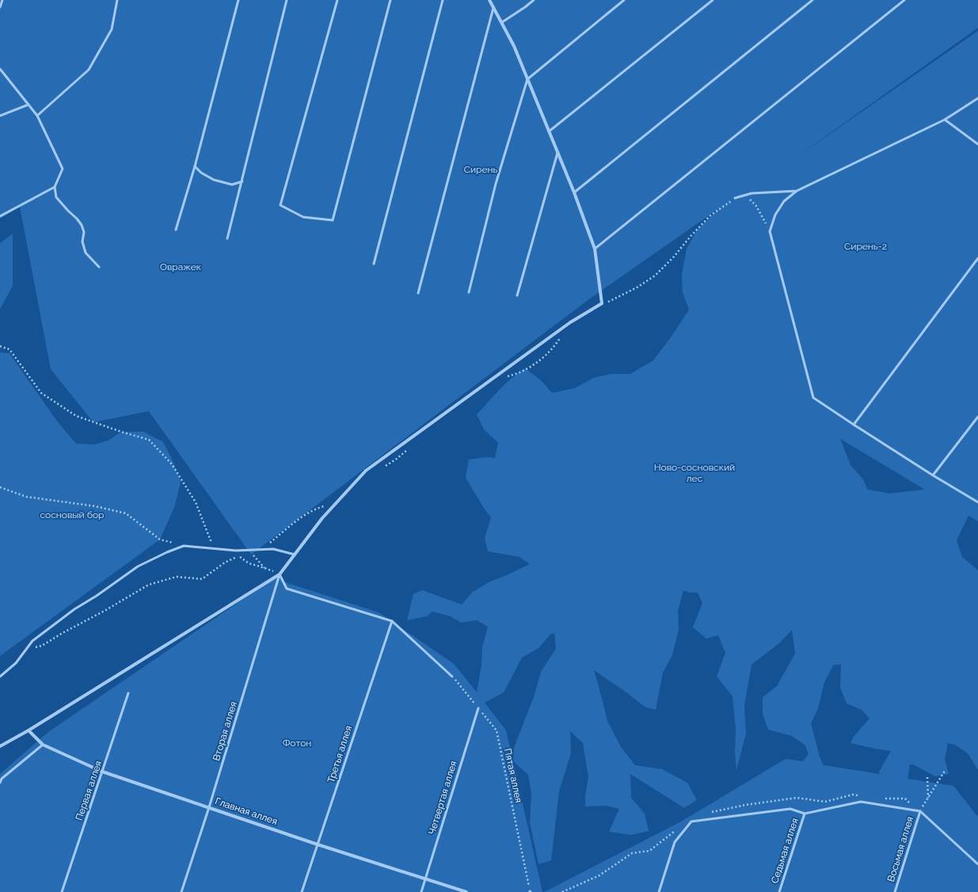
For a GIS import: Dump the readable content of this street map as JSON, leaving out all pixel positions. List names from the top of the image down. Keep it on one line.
{"streets":{"street":["Главная аллея"],"lane":["Вторая аллея","Третья аллея","Первая аллея","Четвертая аллея","Восьмая аллея","Седьмая аллея"],"path":["Пятая аллея"]},"crossings":[["Вторая аллея","Главная аллея"],["Третья аллея","Главная аллея"],["Пятая аллея","Четвертая аллея"],["Первая аллея","Главная аллея"],["Четвертая аллея","Главная аллея"]],"parks":["Сирень","Сирень-2","Овражек","Ново-сосновский лес","сосновый бор","Фотон"]}
